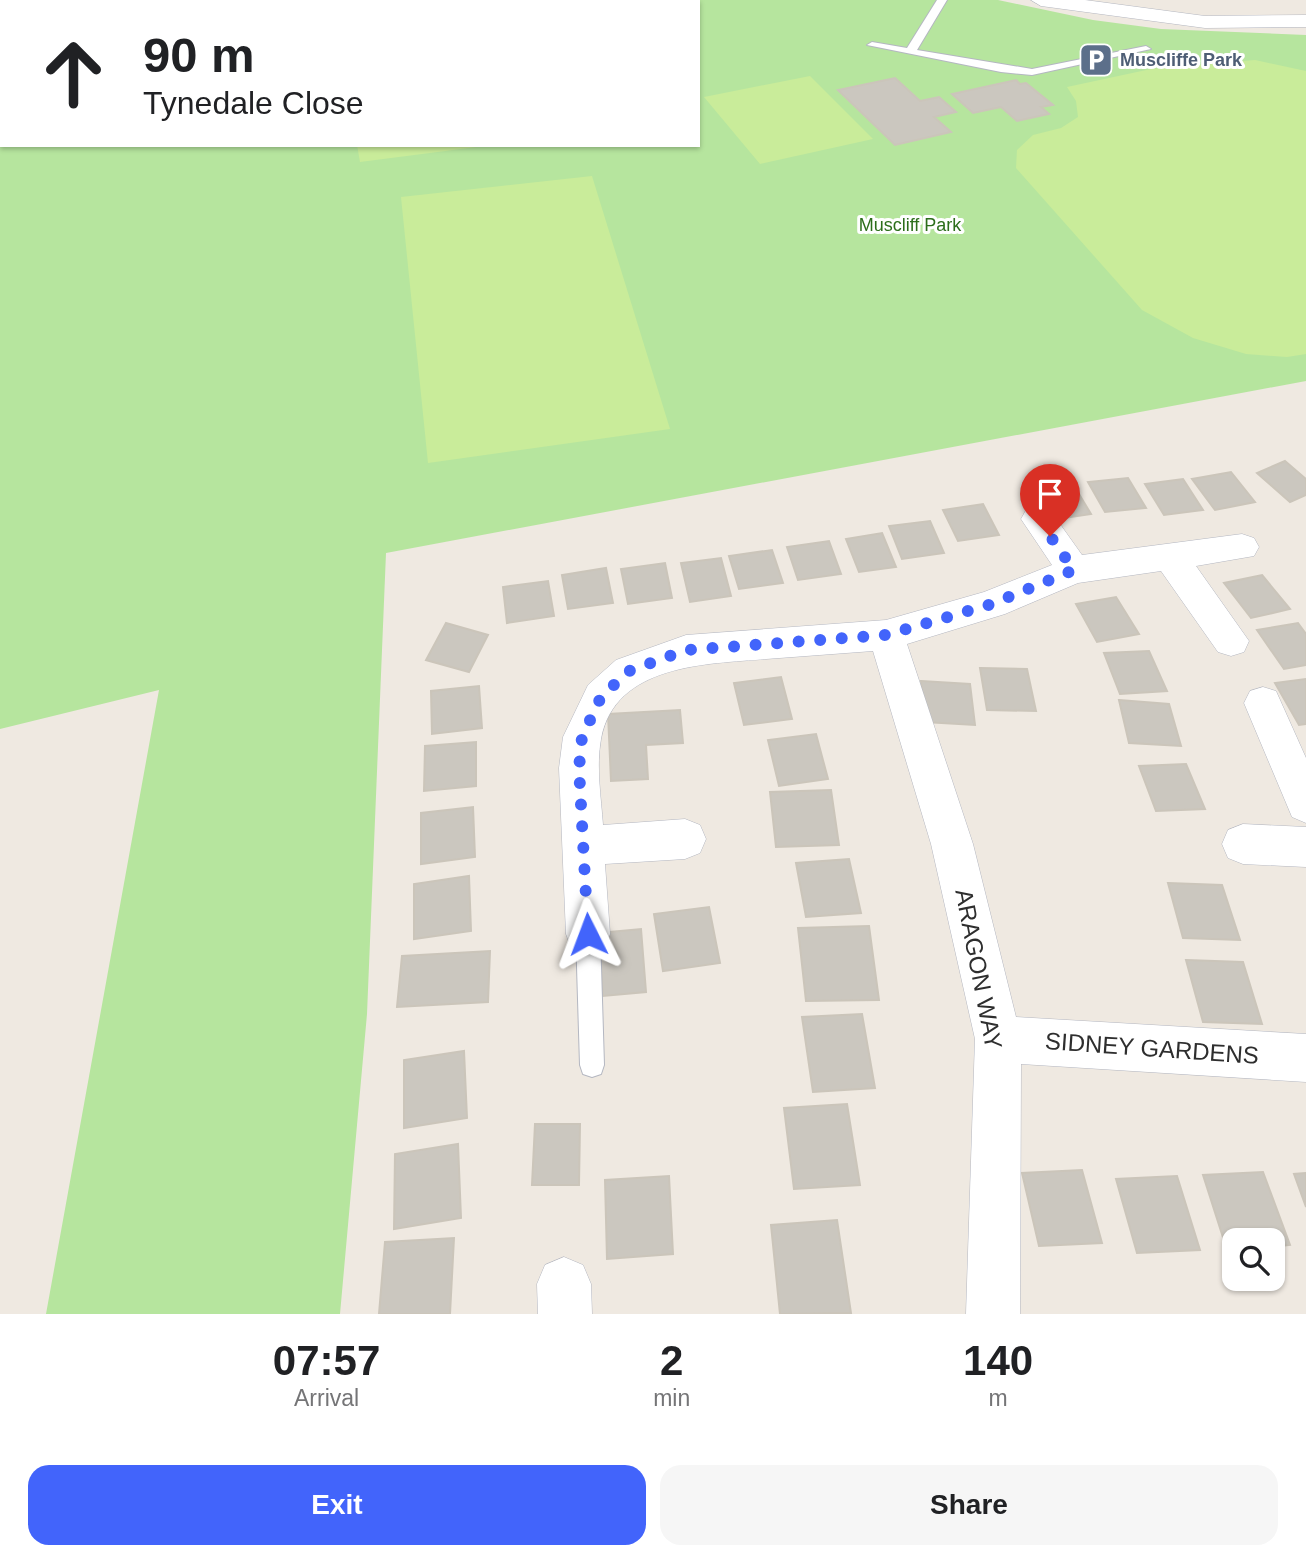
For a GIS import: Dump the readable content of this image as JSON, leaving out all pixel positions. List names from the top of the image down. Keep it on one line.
{"streets":{"street":["ARAGON WAY","SIDNEY GARDENS"]},"crossings":[["ARAGON WAY","SIDNEY GARDENS"]],"parks":["Muscliff Park"],"places":{"parking":["Muscliffe Park"]},"page":{"turn":["90 m","Tynedale Close"],"eta":["07:57","Arrival","2","min","140","m"],"buttons":["Exit","Share"]}}
